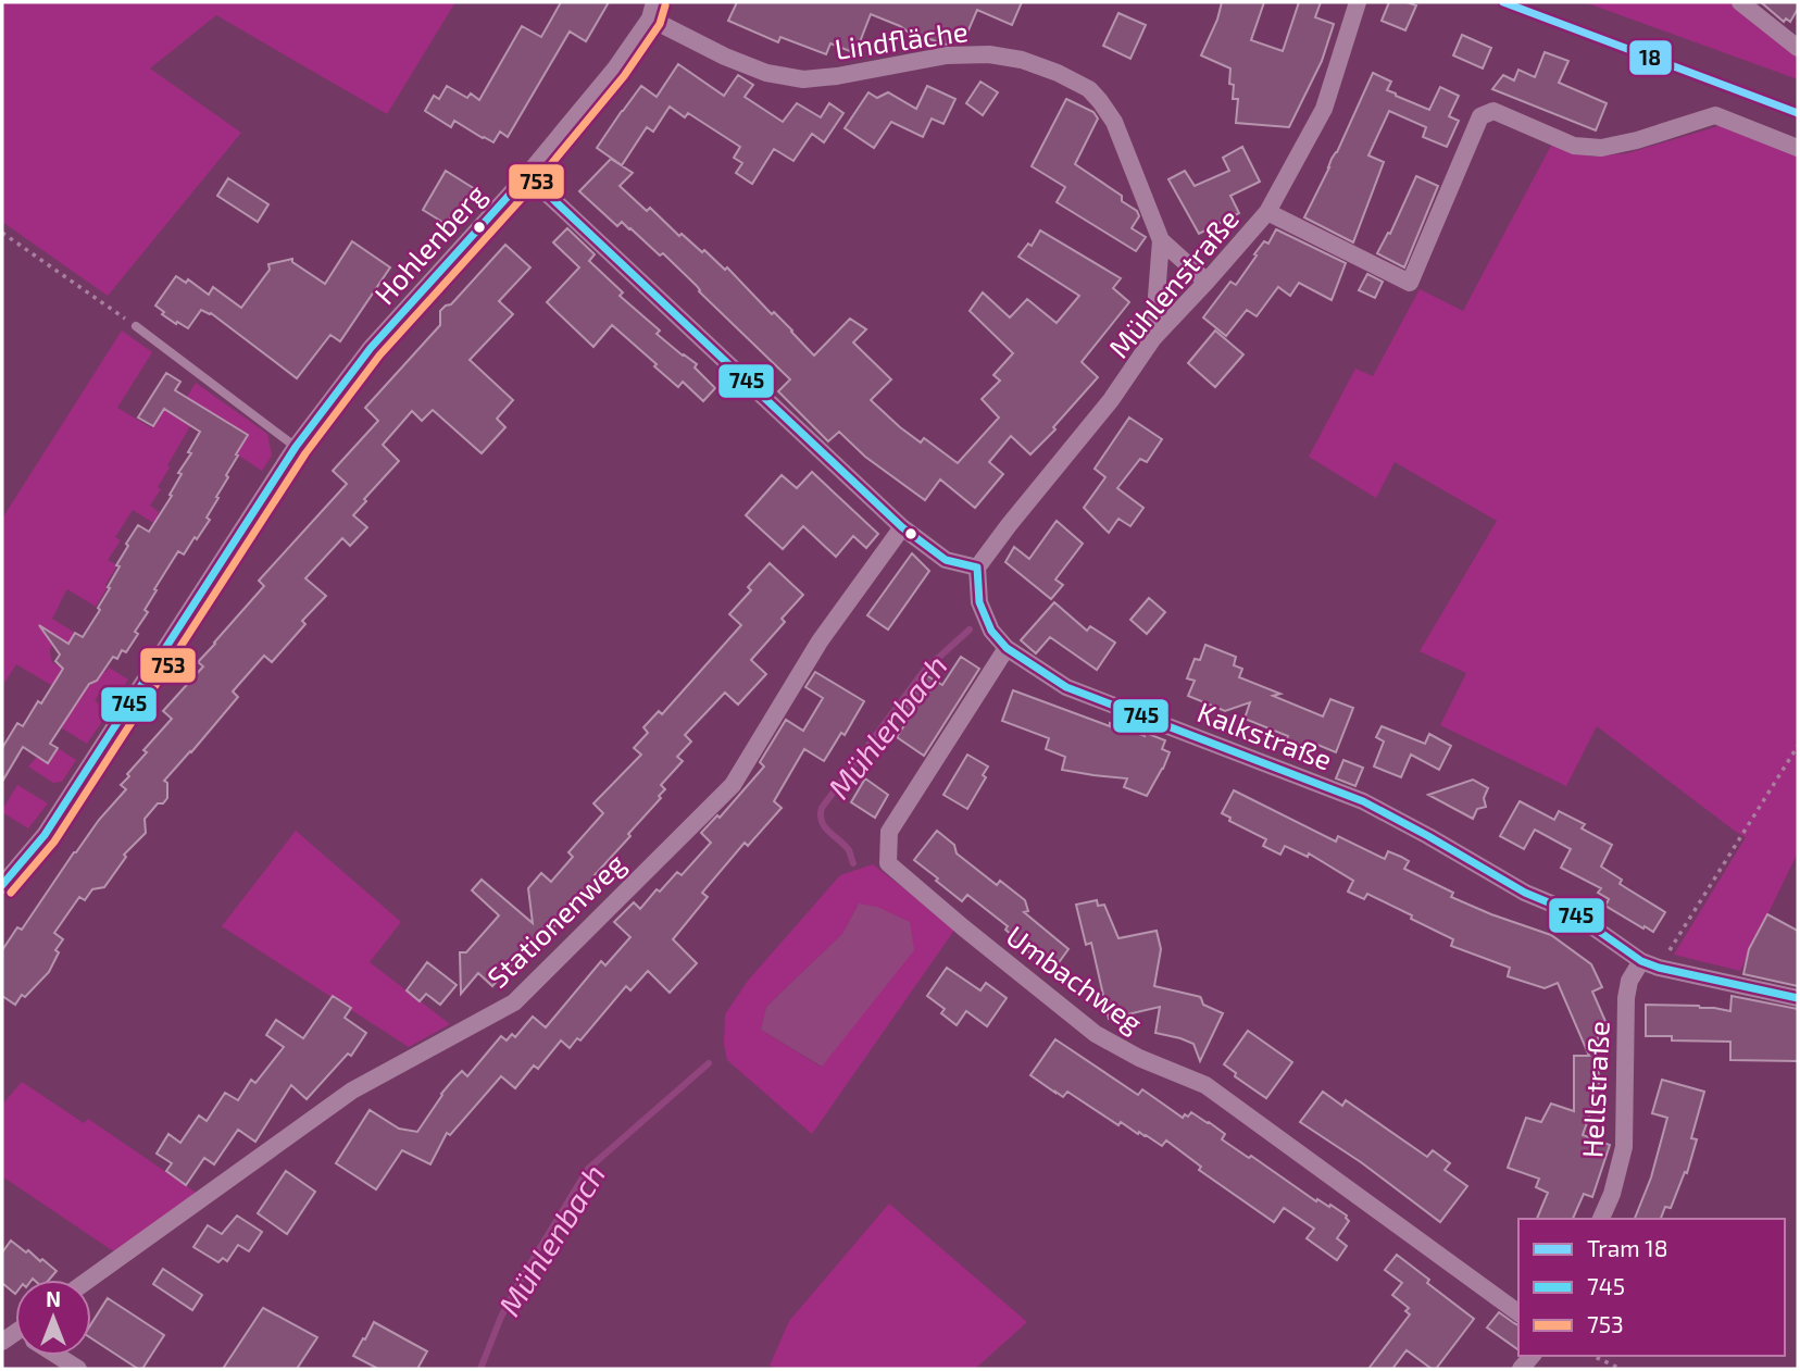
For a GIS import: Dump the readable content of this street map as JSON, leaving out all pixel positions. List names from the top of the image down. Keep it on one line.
{"streets":{"street":["Lindfläche","Hohlenberg","Mühlenstraße","Kalkstraße","Stationenweg","Umbachweg","Hellstraße"]},"crossings":[["Lindfläche","Hohlenberg"],["Lindfläche","Mühlenstraße"],["Mühlenstraße","Kalkstraße"],["Kalkstraße","Umbachweg"],["Kalkstraße","Hellstraße"]],"water":["Mühlenbach"],"lines":["tram line 18","transit line 753","transit line 745"],"legend":["Tram 18","745","753"],"north":"top"}
